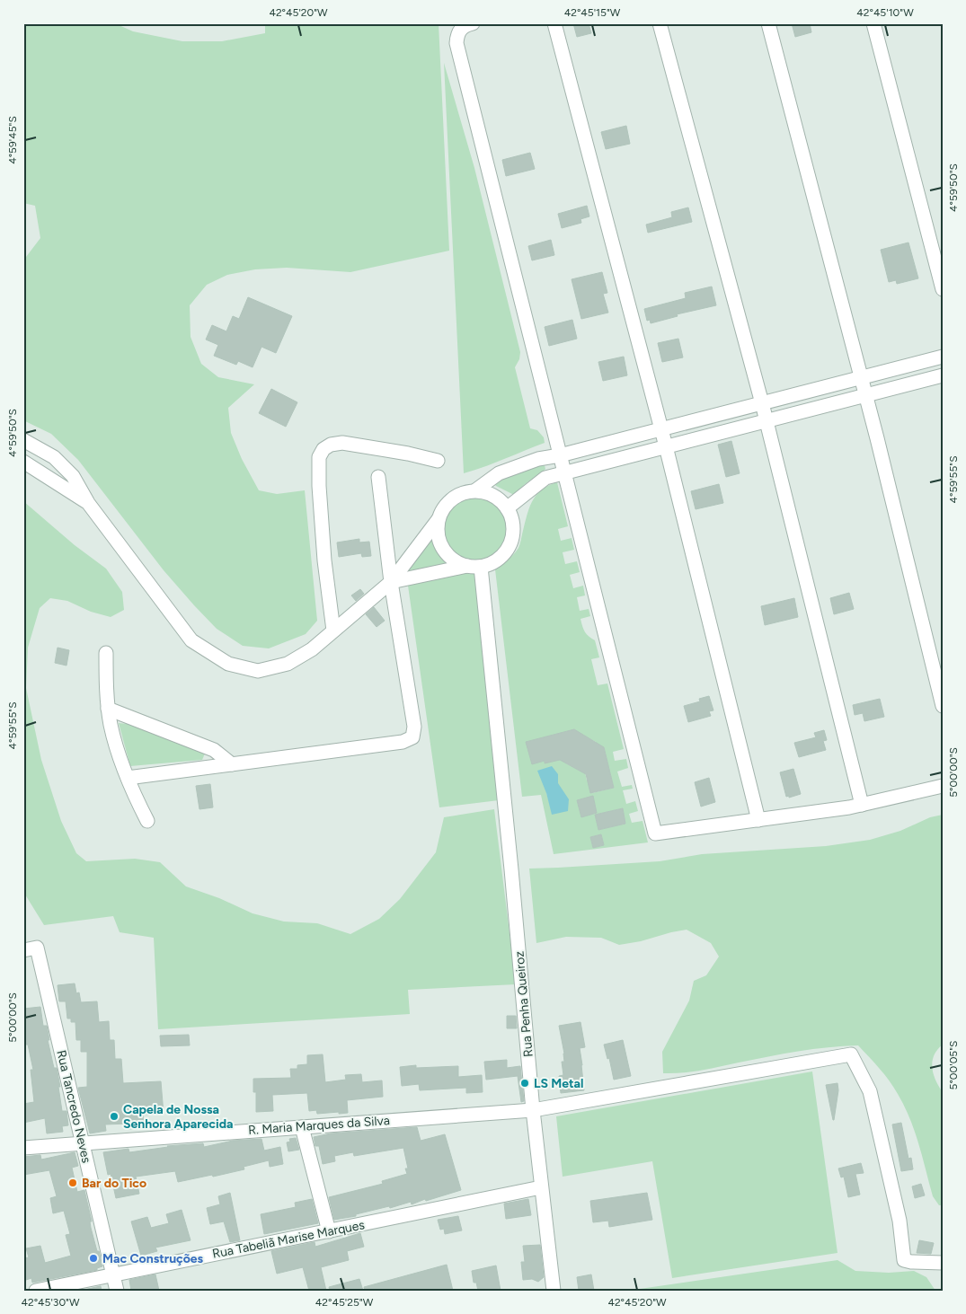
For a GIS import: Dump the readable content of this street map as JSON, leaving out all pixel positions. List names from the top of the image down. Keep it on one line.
{"streets":{"street":["Rua Penha Queiroz","Rua Tancredo Neves","R. Maria Marques da Silva","Rua Tabeliã Marise Marques"]},"crossings":[["Rua Penha Queiroz","R. Maria Marques da Silva"],["Rua Penha Queiroz","Rua Tabeliã Marise Marques"],["Rua Tancredo Neves","R. Maria Marques da Silva"],["Rua Tancredo Neves","Rua Tabeliã Marise Marques"]],"places":["LS Metal","Capela de Nossa Senhora Aparecida","Bar do Tico","Mac Construções"],"coordinates":["42°45'20\"W","42°45'15\"W","42°45'10\"W","4°59'45\"S","4°59'50\"S","4°59'55\"S","5°00'00\"S","5°00'05\"S","42°45'30\"W","42°45'25\"W"]}
